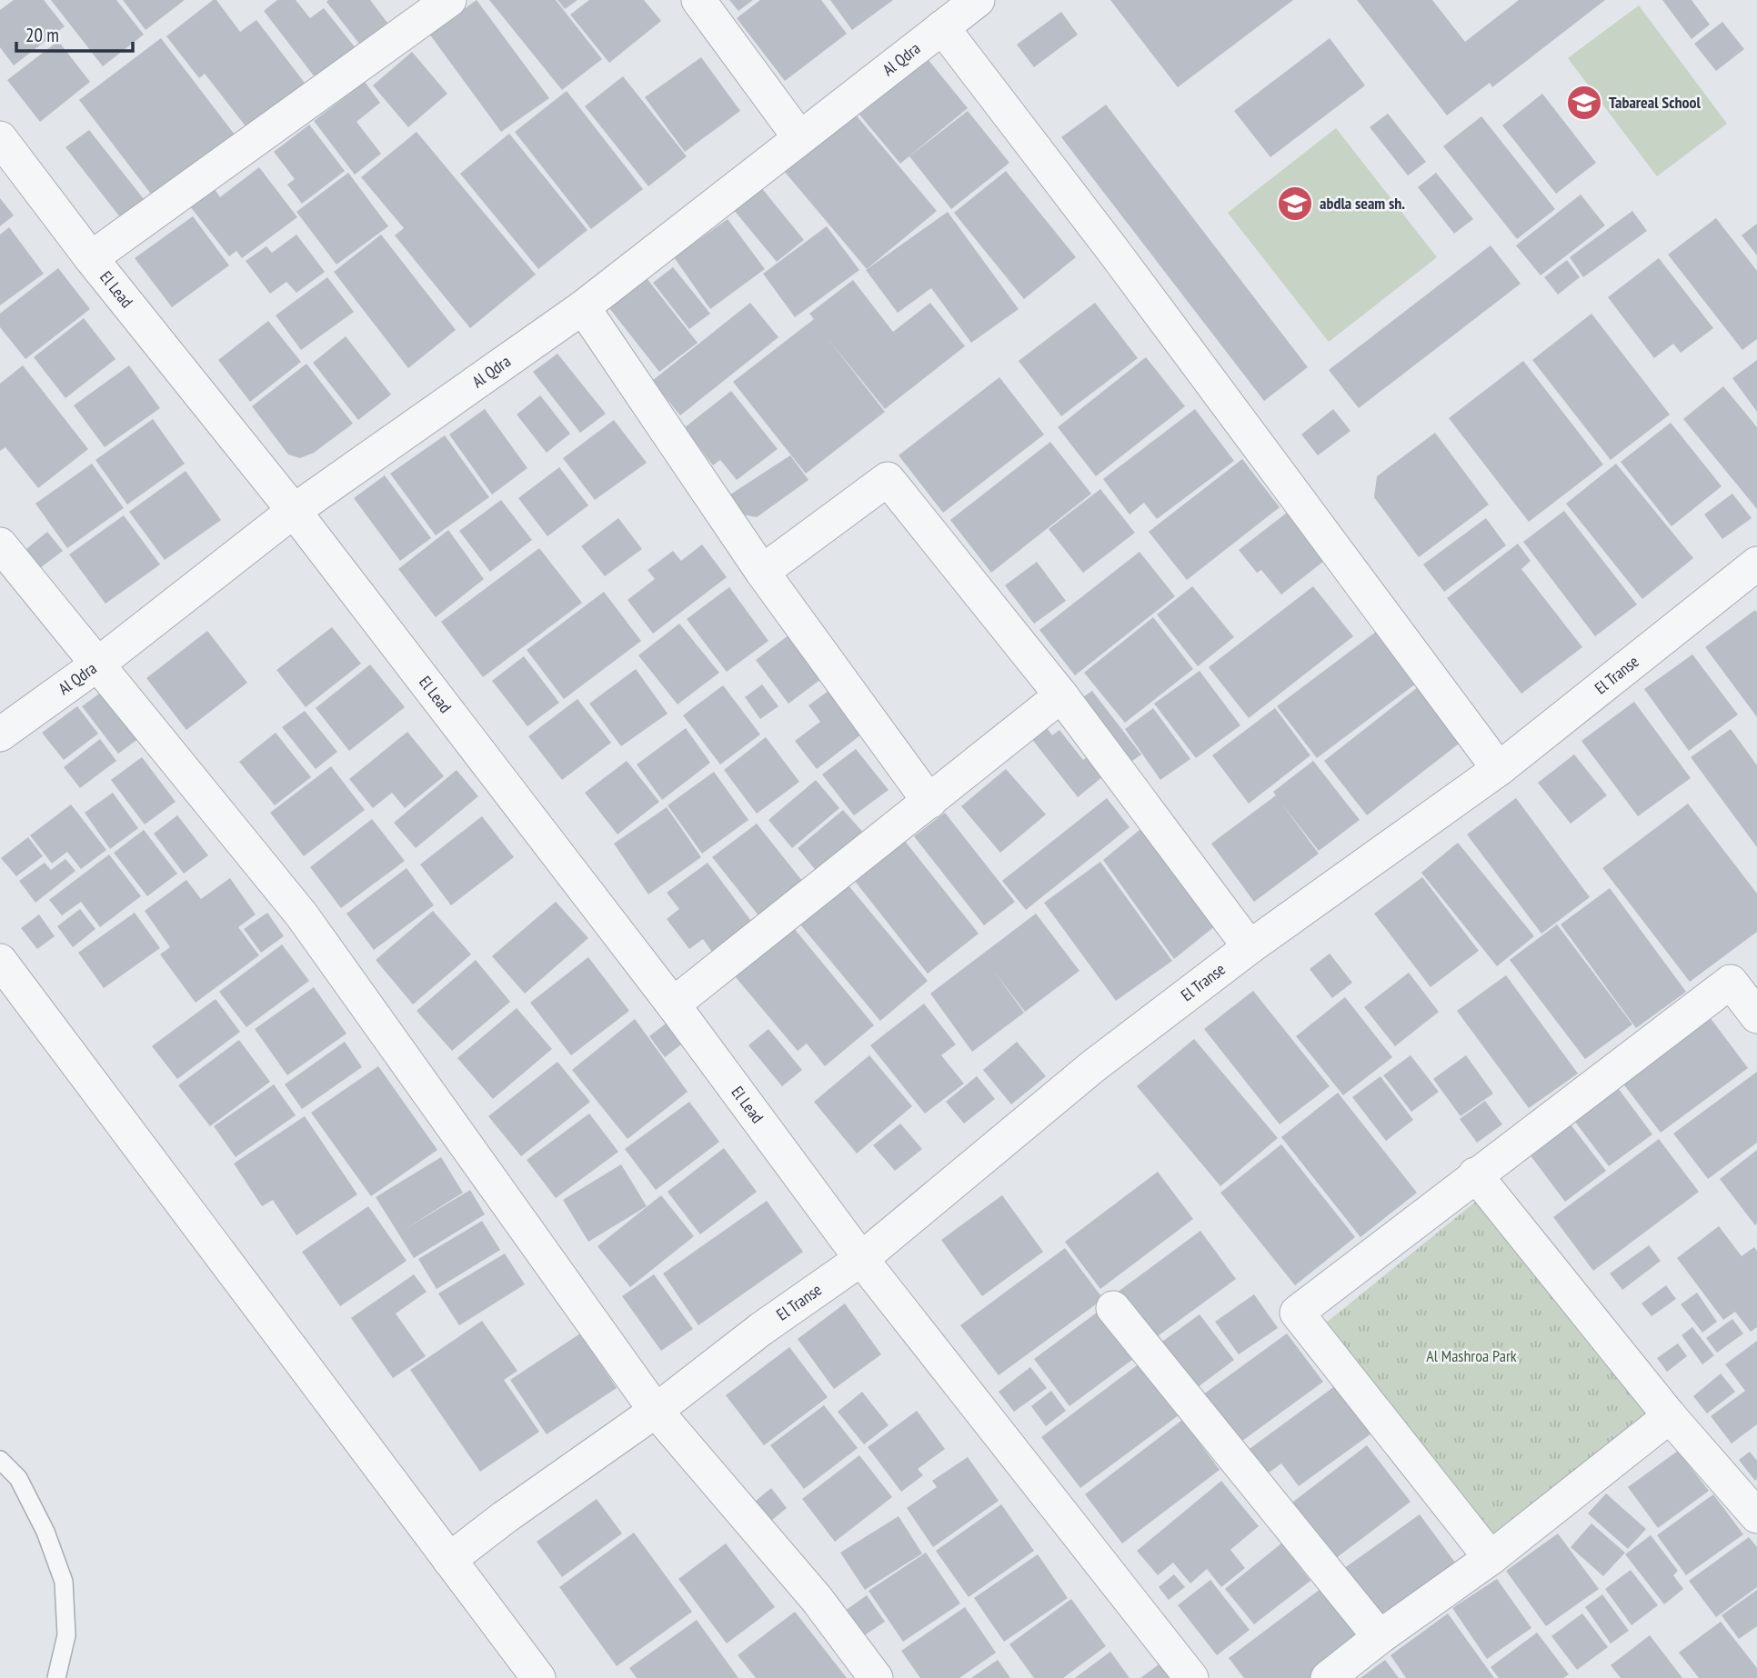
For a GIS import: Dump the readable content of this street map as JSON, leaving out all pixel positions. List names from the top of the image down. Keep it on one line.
{"streets":{"street":["Al Qdra","El Lead","El Transe"]},"crossings":[["Al Qdra","El Lead"],["El Lead","El Transe"]],"parks":["Al Mashroa Park"],"places":{"school or university":["Tabareal School","abdla seam sh."]},"scale_bar":"20 m"}
